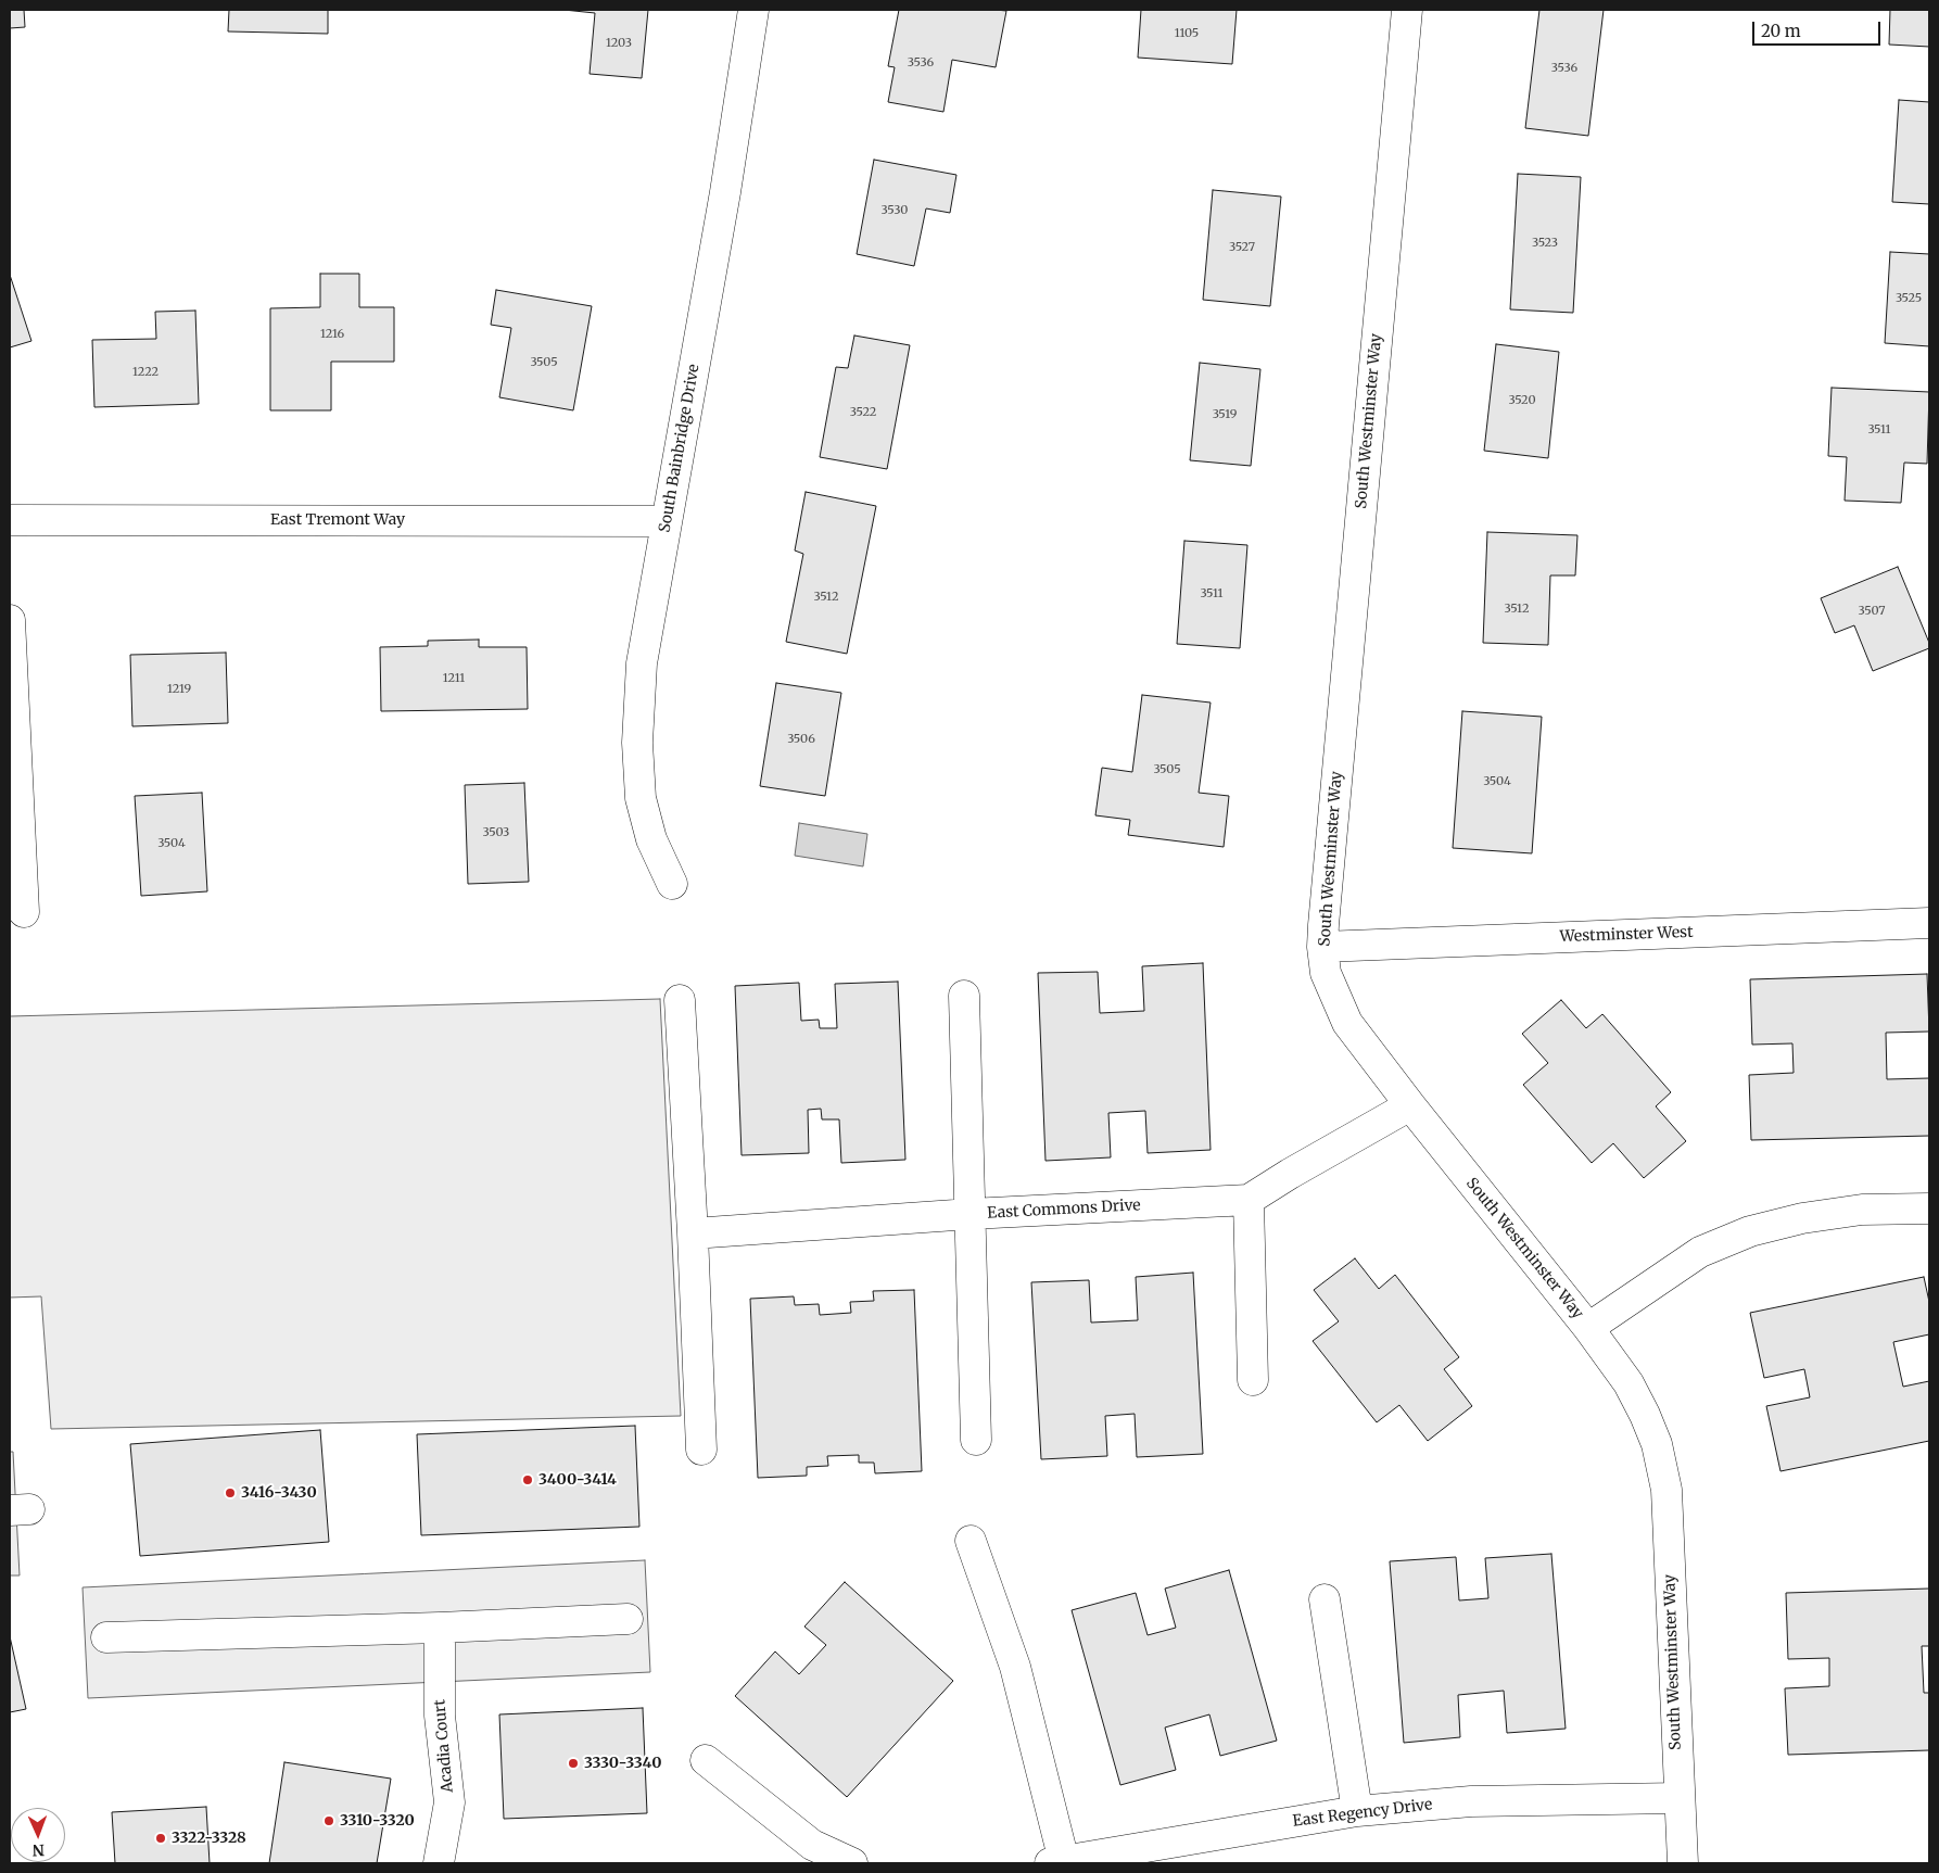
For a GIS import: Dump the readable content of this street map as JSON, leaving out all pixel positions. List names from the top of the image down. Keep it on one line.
{"streets":{"street":["South Westminster Way","South Bainbridge Drive","East Tremont Way","Westminster West","East Commons Drive","Acadia Court","East Regency Drive"]},"crossings":[["South Westminster Way","Westminster West"],["South Westminster Way","East Commons Drive"],["South Westminster Way","East Regency Drive"],["South Bainbridge Drive","East Tremont Way"]],"places":["3400-3414","3416-3430","3330-3340","3310-3320","3322-3328"],"house_numbers":["1105","1203","3536","3536","3530","3523","3527","3525","1216","3505","1222","3520","3522","3519","3511","3511","3512","3512","3507","1211","1219","3506","3505","3504","3503","3504"],"scale_bar":"20 m","north":"bottom"}
